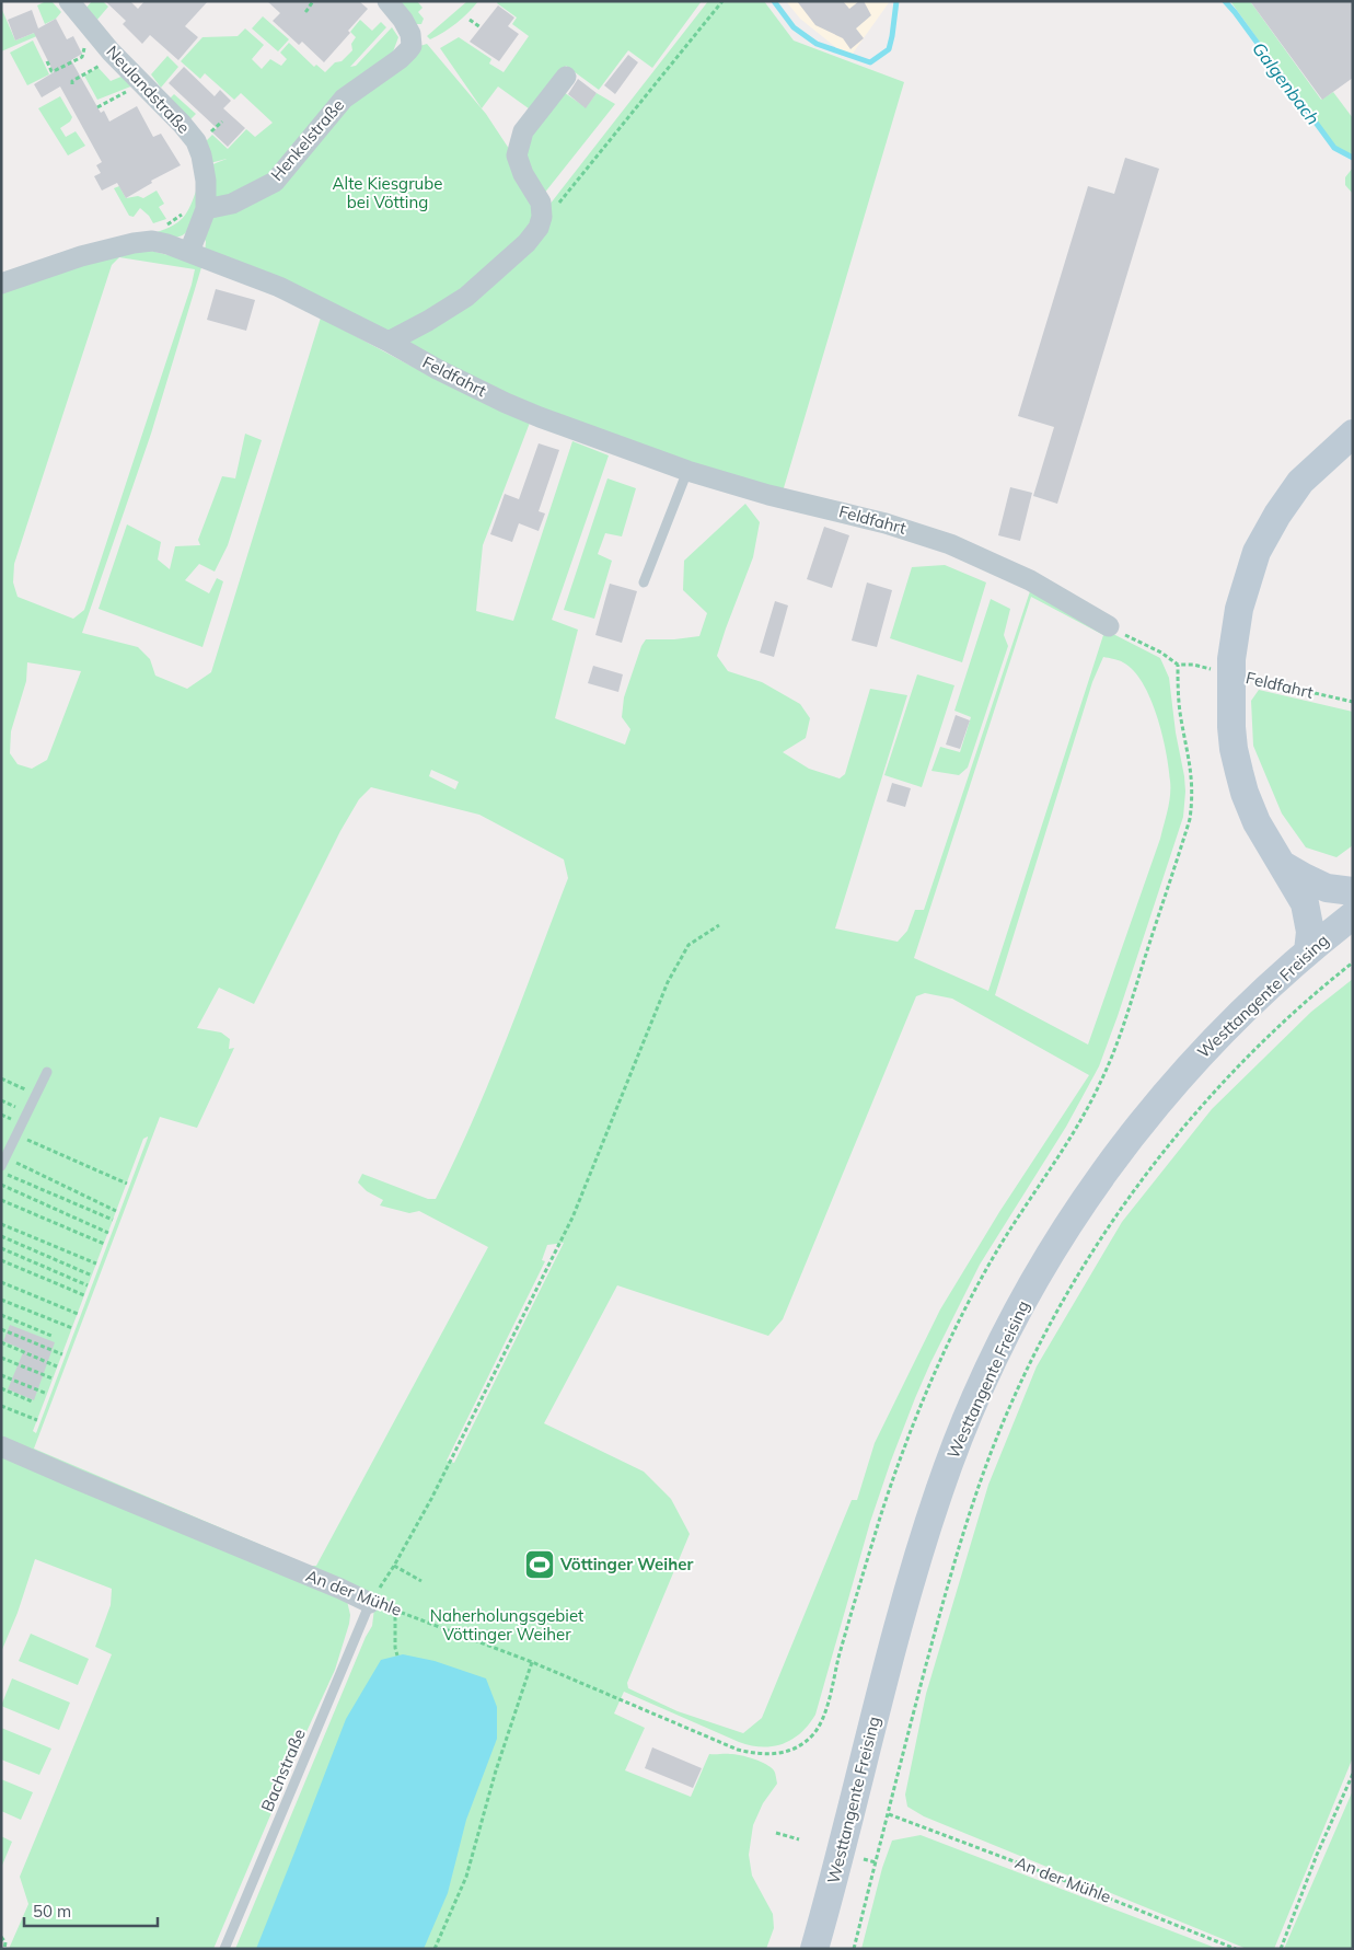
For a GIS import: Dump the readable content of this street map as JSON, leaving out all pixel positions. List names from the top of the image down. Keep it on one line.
{"streets":{"main road":["Westtangente Freising"],"street":["Neulandstraße","Henkelstraße","Feldfahrt","An der Mühle"],"lane":["Bachstraße"]},"crossings":[["Neulandstraße","Henkelstraße"],["Neulandstraße","Feldfahrt"],["Feldfahrt","An der Mühle"],["An der Mühle","Bachstraße"]],"water":["Galgenbach"],"parks":["Alte Kiesgrube bei Vötting","Naherholungsgebiet Vöttinger Weiher"],"places":{"sports":["Vöttinger Weiher"]},"scale_bar":"50 m"}
